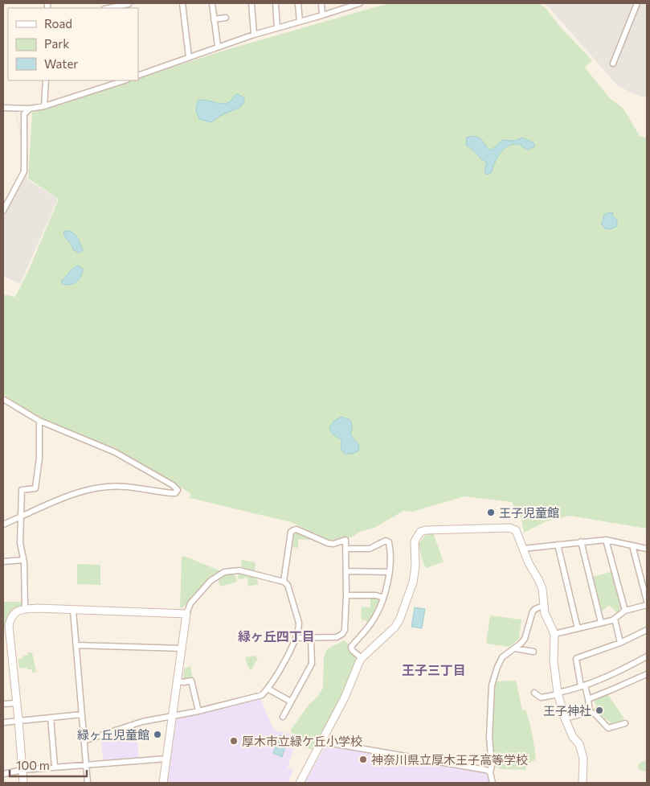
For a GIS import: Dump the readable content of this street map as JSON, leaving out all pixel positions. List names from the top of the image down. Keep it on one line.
{"districts":["緑ヶ丘四丁目","王子三丁目"],"places":["王子児童館","王子神社","緑ヶ丘児童館","厚木市立緑ケ丘小学校","神奈川県立厚木王子高等学校"],"legend":["Road","Park","Water"],"scale_bar":"100 m"}
